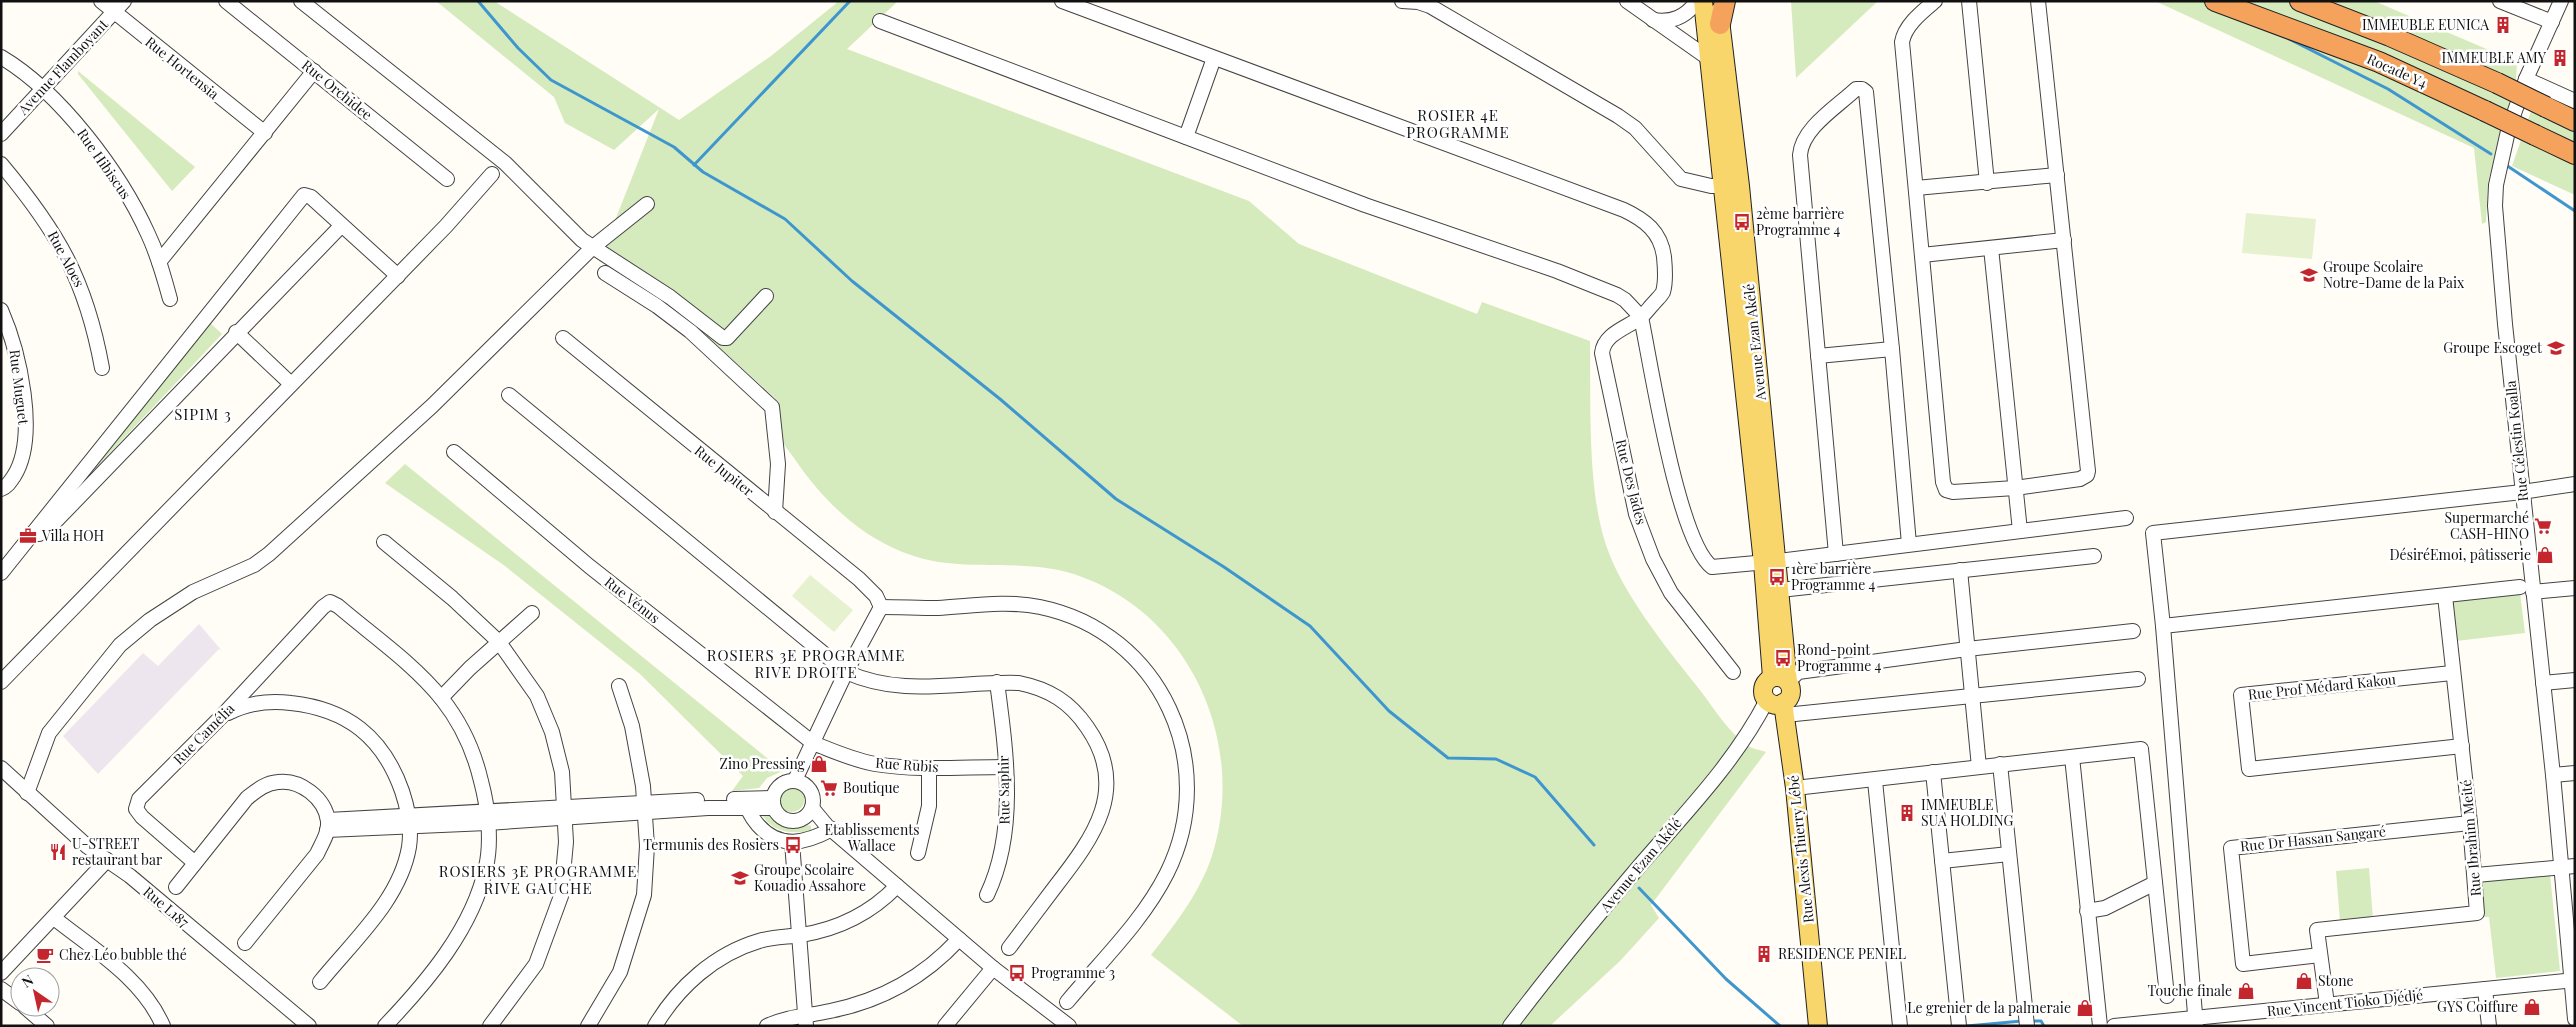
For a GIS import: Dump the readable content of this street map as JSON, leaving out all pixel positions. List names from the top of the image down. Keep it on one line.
{"streets":{"highway":["Rocade Y4"],"main road":["Avenue Ezan Akélé","Rue Alexis Thierry Lébé"],"street":["Avenue Flamboyant","Rue Hortensia","Rue Orchidee","Rue Hibiscus","Rue Aloes","Rue Muguet","Rue Célestin Koalla","Rue Jupiter","Rue Des Jades","Rue Vénus","Rue Prof Médard Kakou","Rue Camélia","Rue Rubis","Rue Saphir","Rue Ibrahim Meité","Rue Dr Hassan Sangaré","Rue L187","Rue Vincent Tioko Djédjé"]},"crossings":[["Avenue Flamboyant","Rue Hortensia"],["Avenue Flamboyant","Rue Hibiscus"],["Avenue Ezan Akélé","Rue Alexis Thierry Lébé"],["Rue Célestin Koalla","Rue Vincent Tioko Djédjé"],["Rue Vénus","Rue Rubis"],["Rue Prof Médard Kakou","Rue Ibrahim Meité"],["Rue Rubis","Rue Saphir"],["Rue Ibrahim Meité","Rue Dr Hassan Sangaré"],["Rue Ibrahim Meité","Rue Vincent Tioko Djédjé"]],"districts":["ROSIER 4E PROGRAMME","SIPIM 3","ROSIERS 3E PROGRAMME RIVE DROITE","ROSIERS 3E PROGRAMME RIVE GAUCHE"],"places":{"building":["IMMEUBLE EUNICA","IMMEUBLE AMY","IMMEUBLE SUA HOLDING","RESIDENCE PENIEL"],"bus stop":["2ème barrière Programme 4","1ère barrière Programme 4","Rond-point Programme 4","Termunis des Rosiers","Programme 3"],"school or university":["Groupe Scolaire Notre-Dame de la Paix","Groupe Escoget","Groupe Scolaire Kouadio Assahore"],"supermarket":["Supermarché CASH-HINO","Boutique"],"office":["Villa HOH"],"shop":["DésiréEmoi, pâtisserie","Zino Pressing","Stone","Touche finale","GYS Coiffure","Le grenier de la palmeraie"],"bank":["Etablissements Wallace"],"restaurant":["U-STREET restaurant bar"],"cafe":["Chez Léo bubble thé"]},"north":"top left"}
